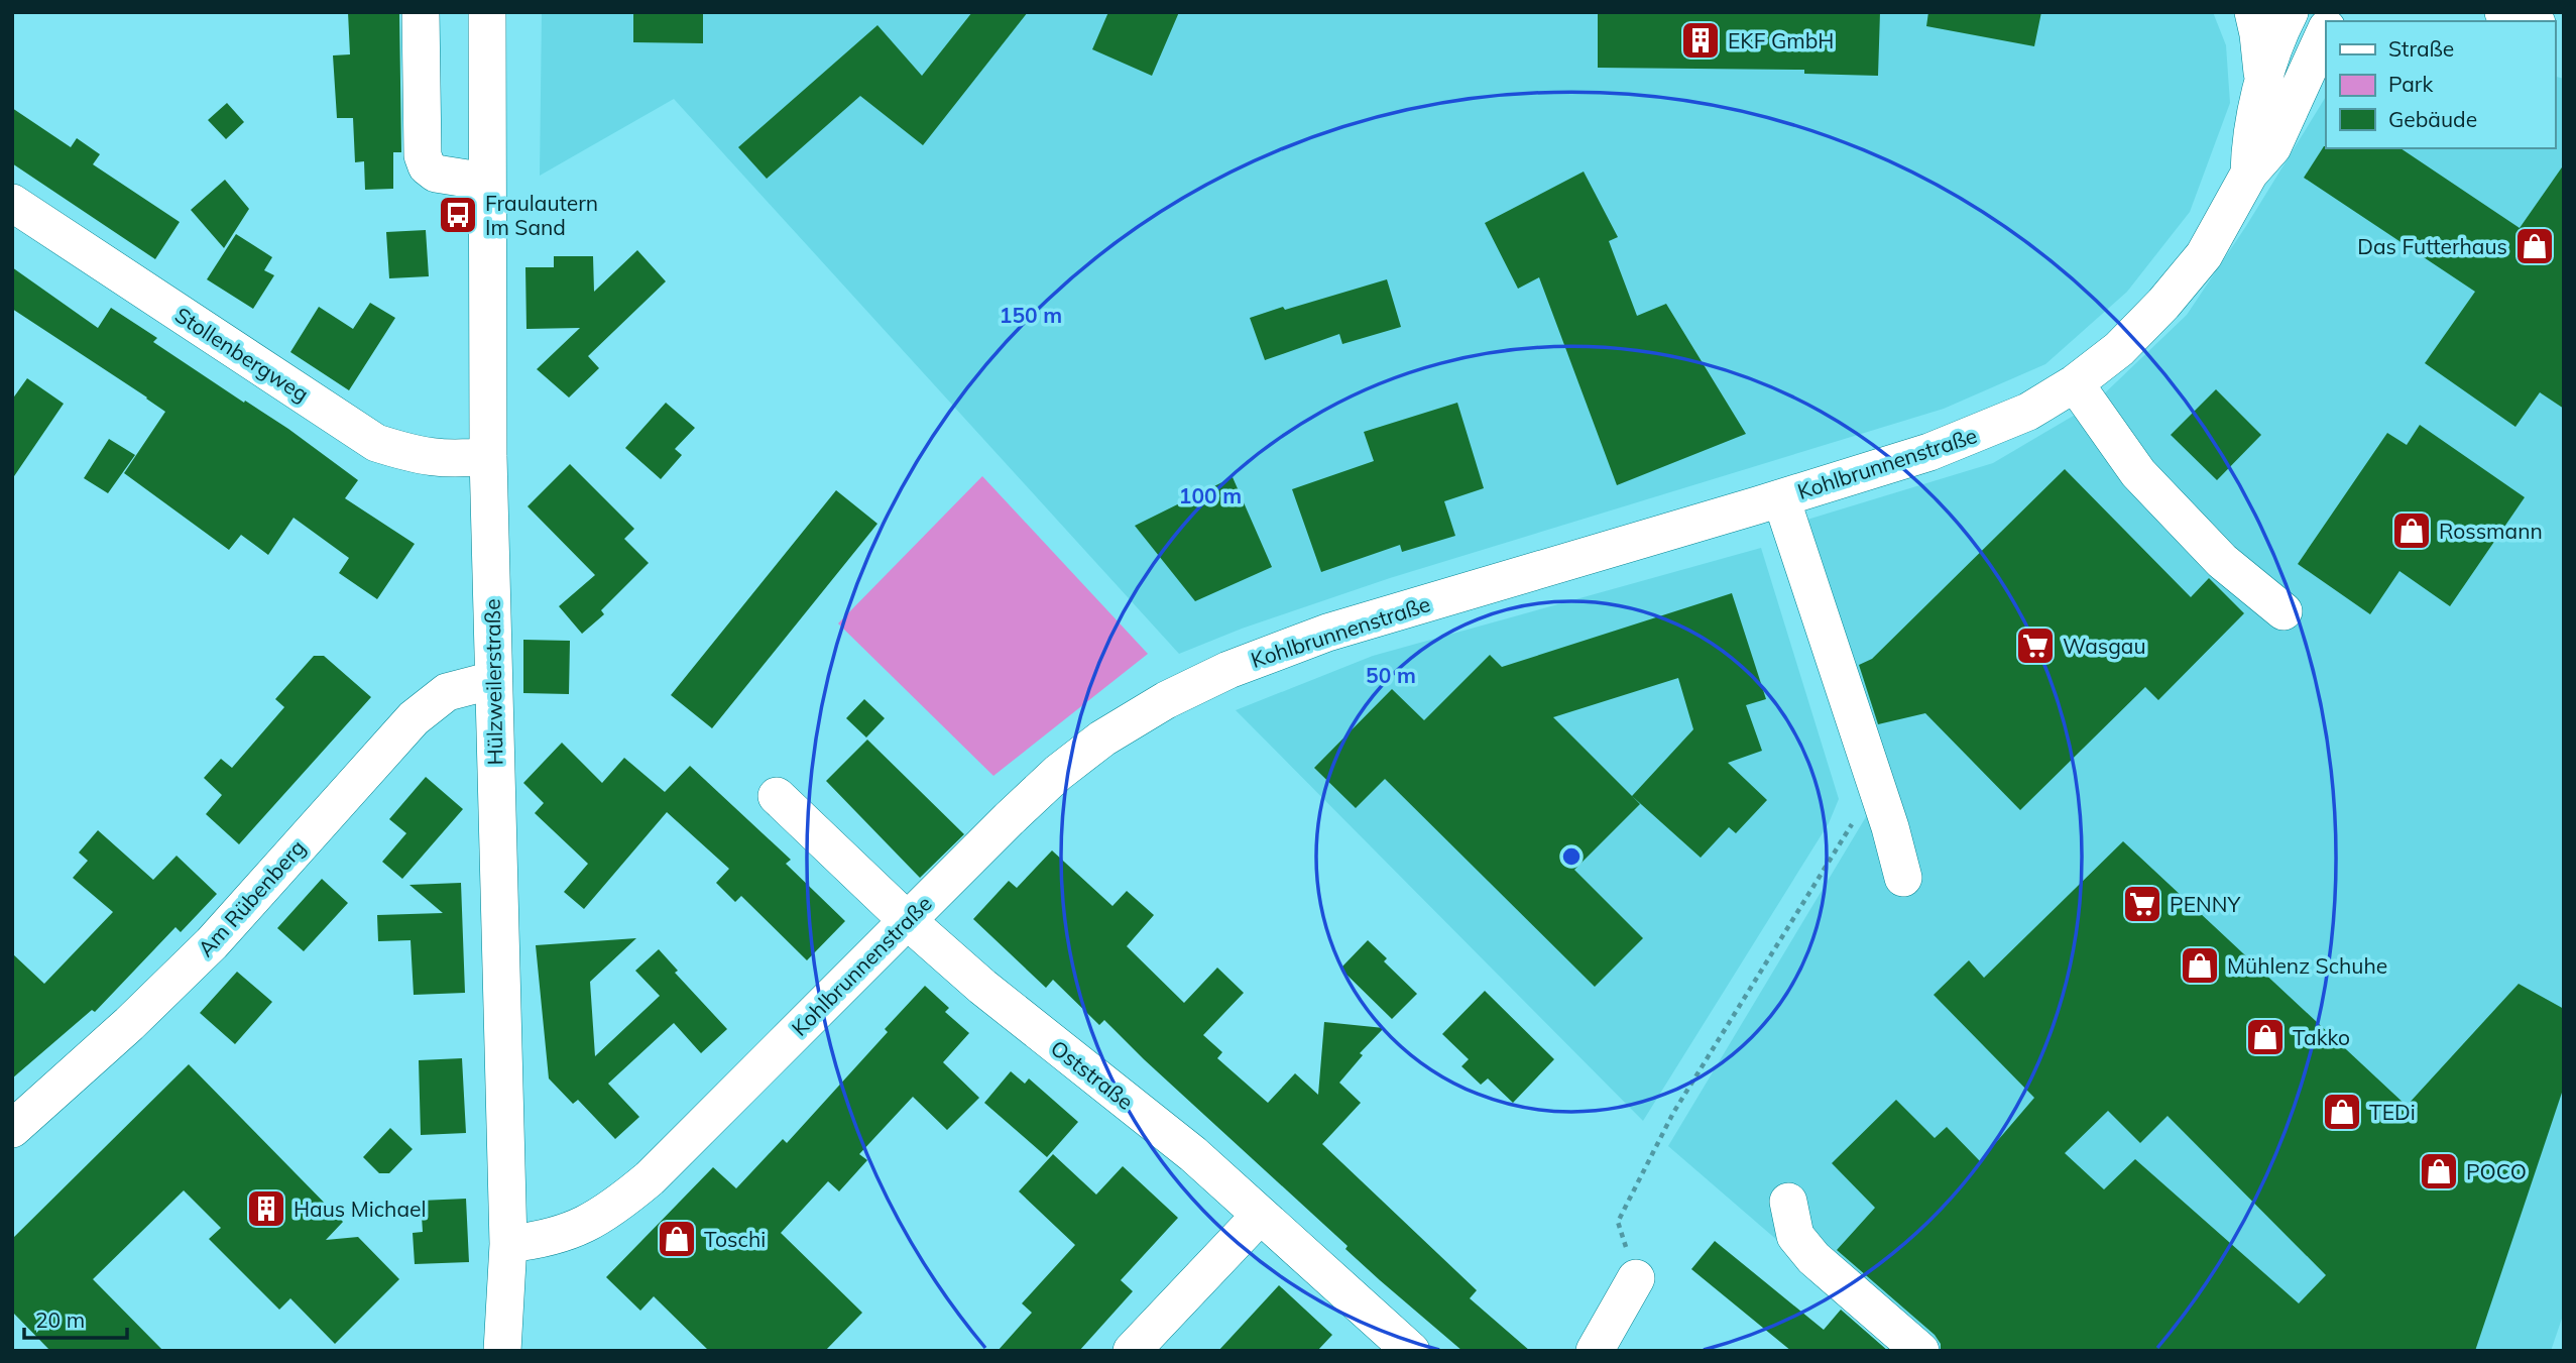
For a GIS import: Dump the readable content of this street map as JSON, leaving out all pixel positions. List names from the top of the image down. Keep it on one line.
{"streets":{"street":["Stollenbergweg","Kohlbrunnenstraße","Hülzweilerstraße","Am Rübenberg","Oststraße"]},"crossings":[["Stollenbergweg","Hülzweilerstraße"],["Kohlbrunnenstraße","Hülzweilerstraße"],["Kohlbrunnenstraße","Oststraße"],["Hülzweilerstraße","Am Rübenberg"]],"places":{"building":["EKF GmbH","Haus Michael"],"bus stop":["Fraulautern Im Sand"],"shop":["Das Futterhaus","Rossmann","Mühlenz Schuhe","Takko","TEDi","POCO","Toschi"],"supermarket":["Wasgau","PENNY"]},"legend":["Straße","Park","Gebäude"],"scale_bar":"20 m","rings":["150 m","100 m","50 m"]}
